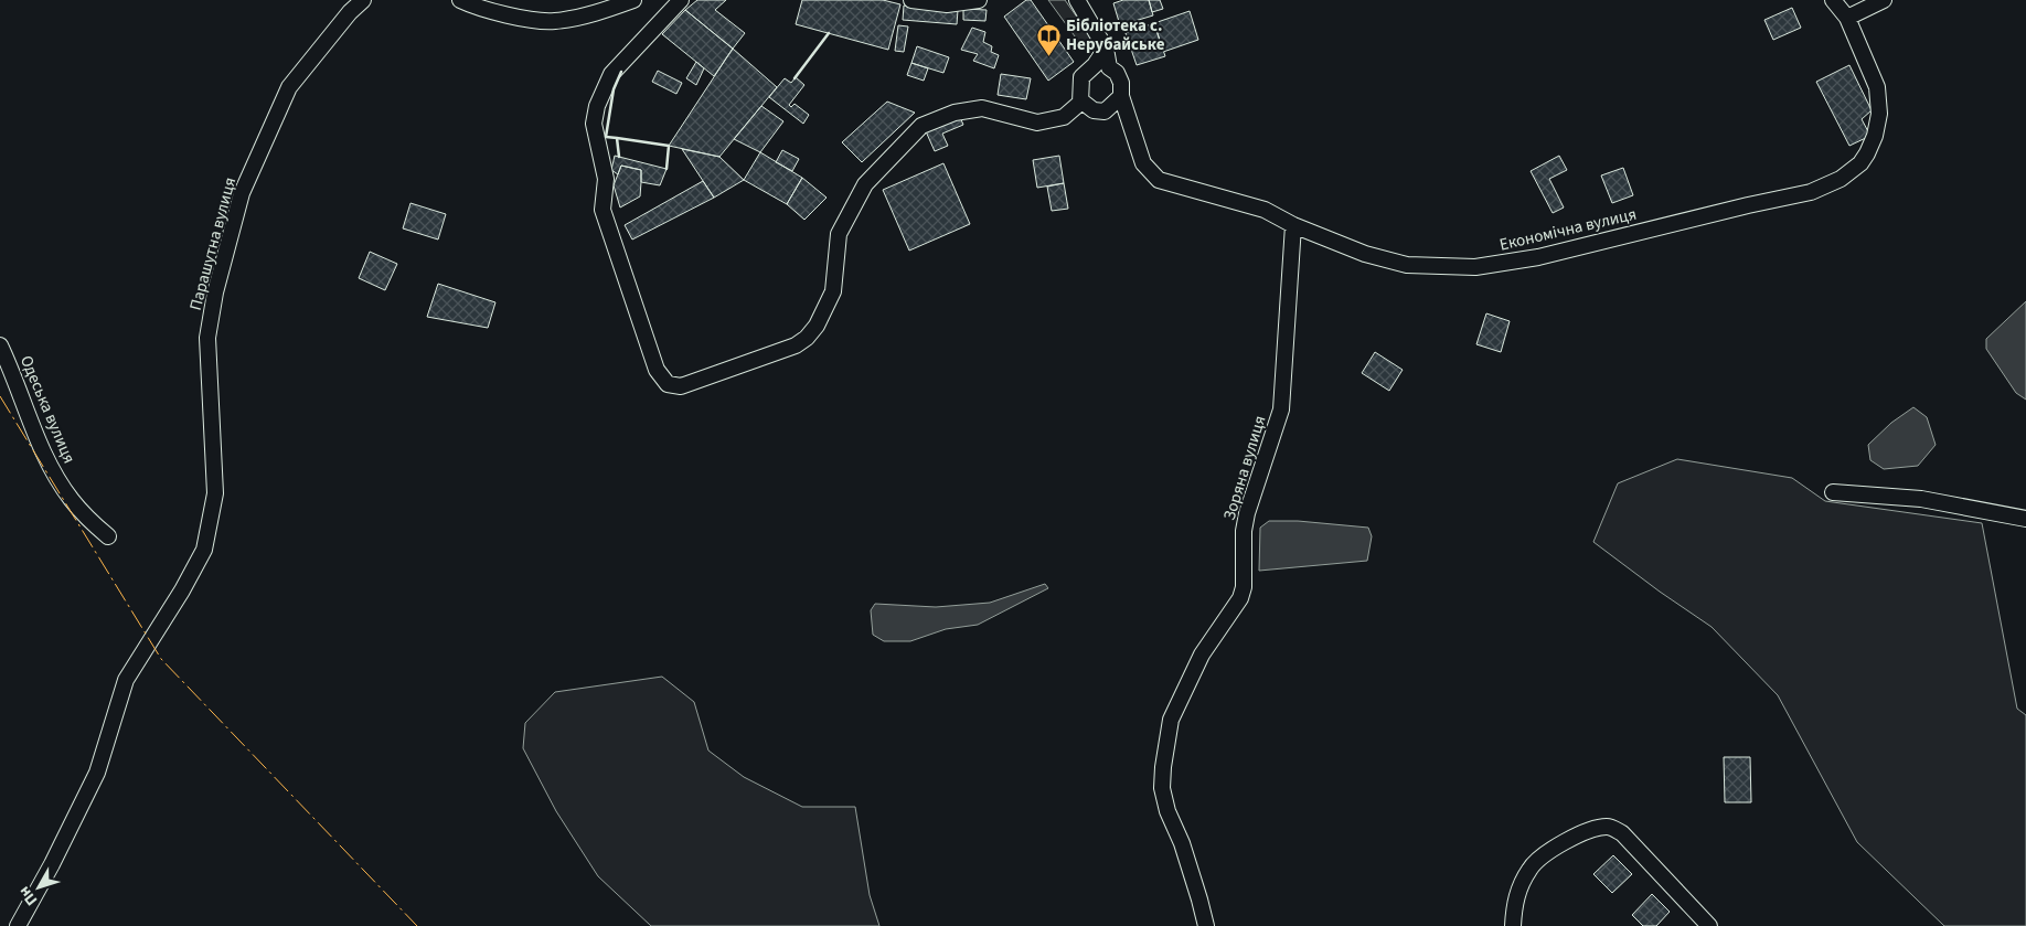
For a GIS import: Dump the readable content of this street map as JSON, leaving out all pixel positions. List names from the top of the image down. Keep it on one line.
{"streets":{"street":["Економічна вулиця","Парашутна вулиця","Одеська вулиця","Зоряна вулиця"]},"crossings":[["Економічна вулиця","Зоряна вулиця"]],"places":{"library":["Бібліотека с. Нерубайське"]},"north":"bottom left"}
